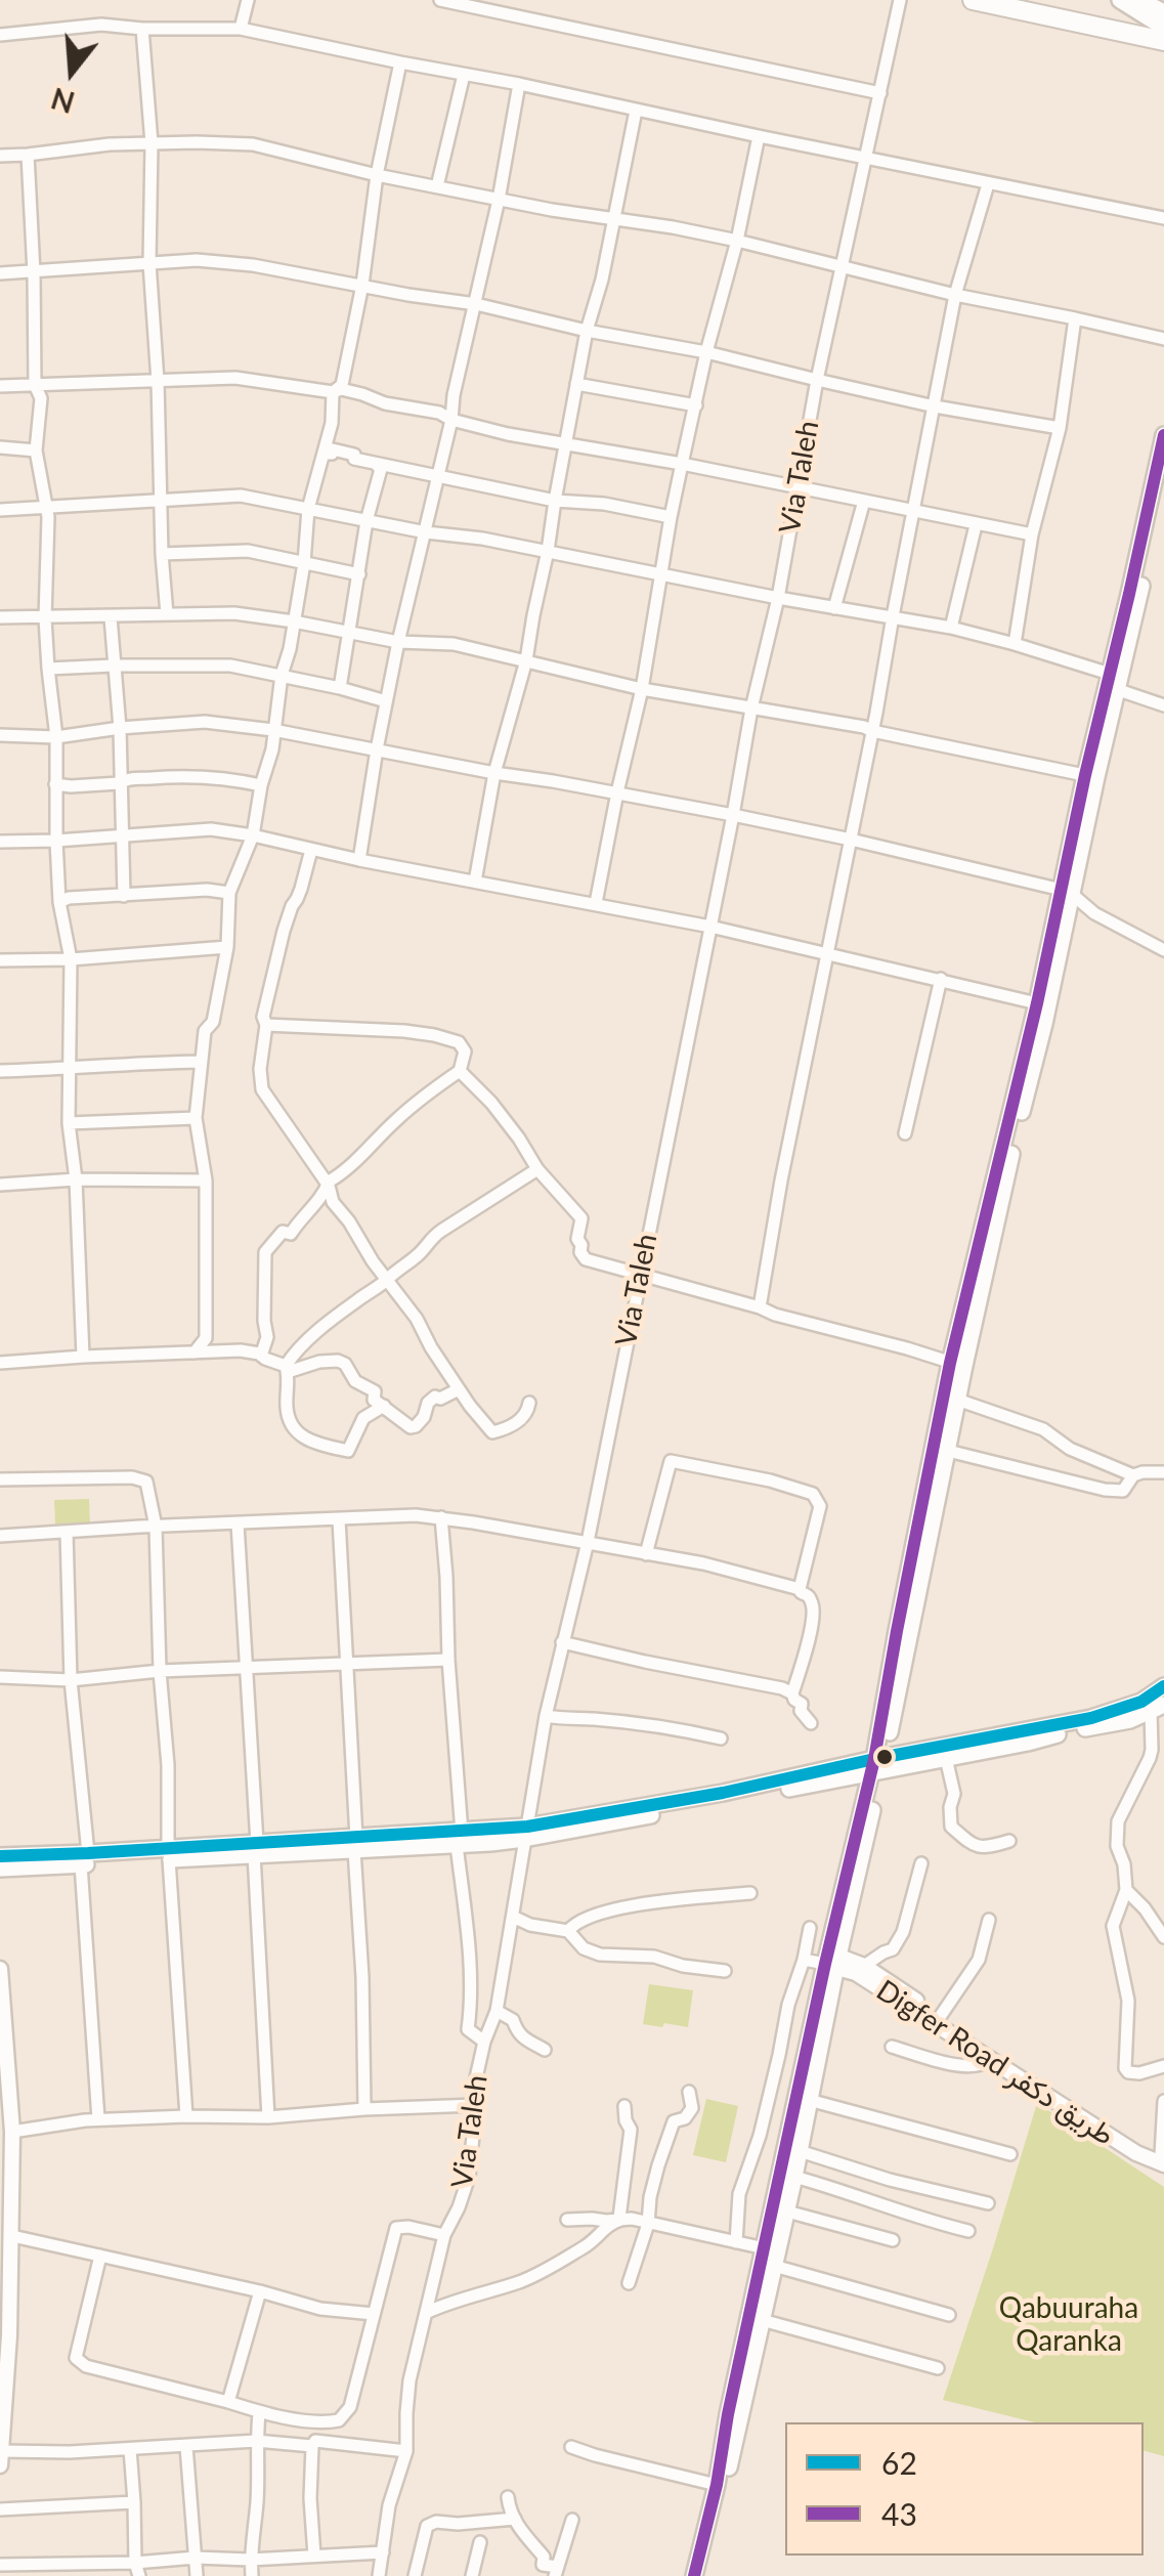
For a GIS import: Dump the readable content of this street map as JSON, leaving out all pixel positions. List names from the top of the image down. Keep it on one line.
{"streets":{"street":["Via Taleh","Digfer Road طريق دكفر"]},"parks":["Qabuuraha Qaranka"],"lines":["transit line 43","transit line 62"],"legend":["62","43"],"north":"bottom"}
